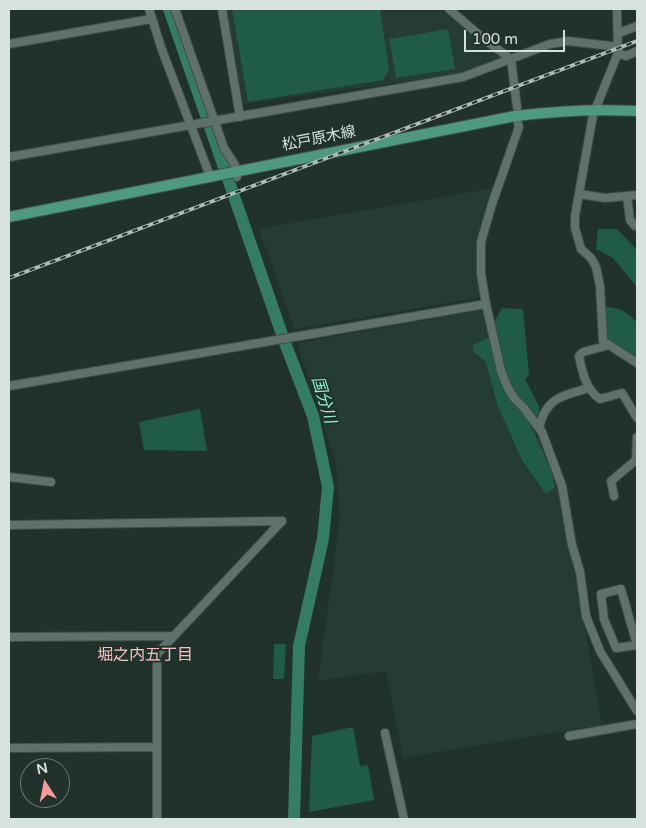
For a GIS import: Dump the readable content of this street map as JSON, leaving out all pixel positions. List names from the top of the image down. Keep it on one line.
{"streets":{"main road":["松戸原木線"]},"districts":["堀之内五丁目"],"water":["国分川"],"scale_bar":"100 m","north":"top"}
